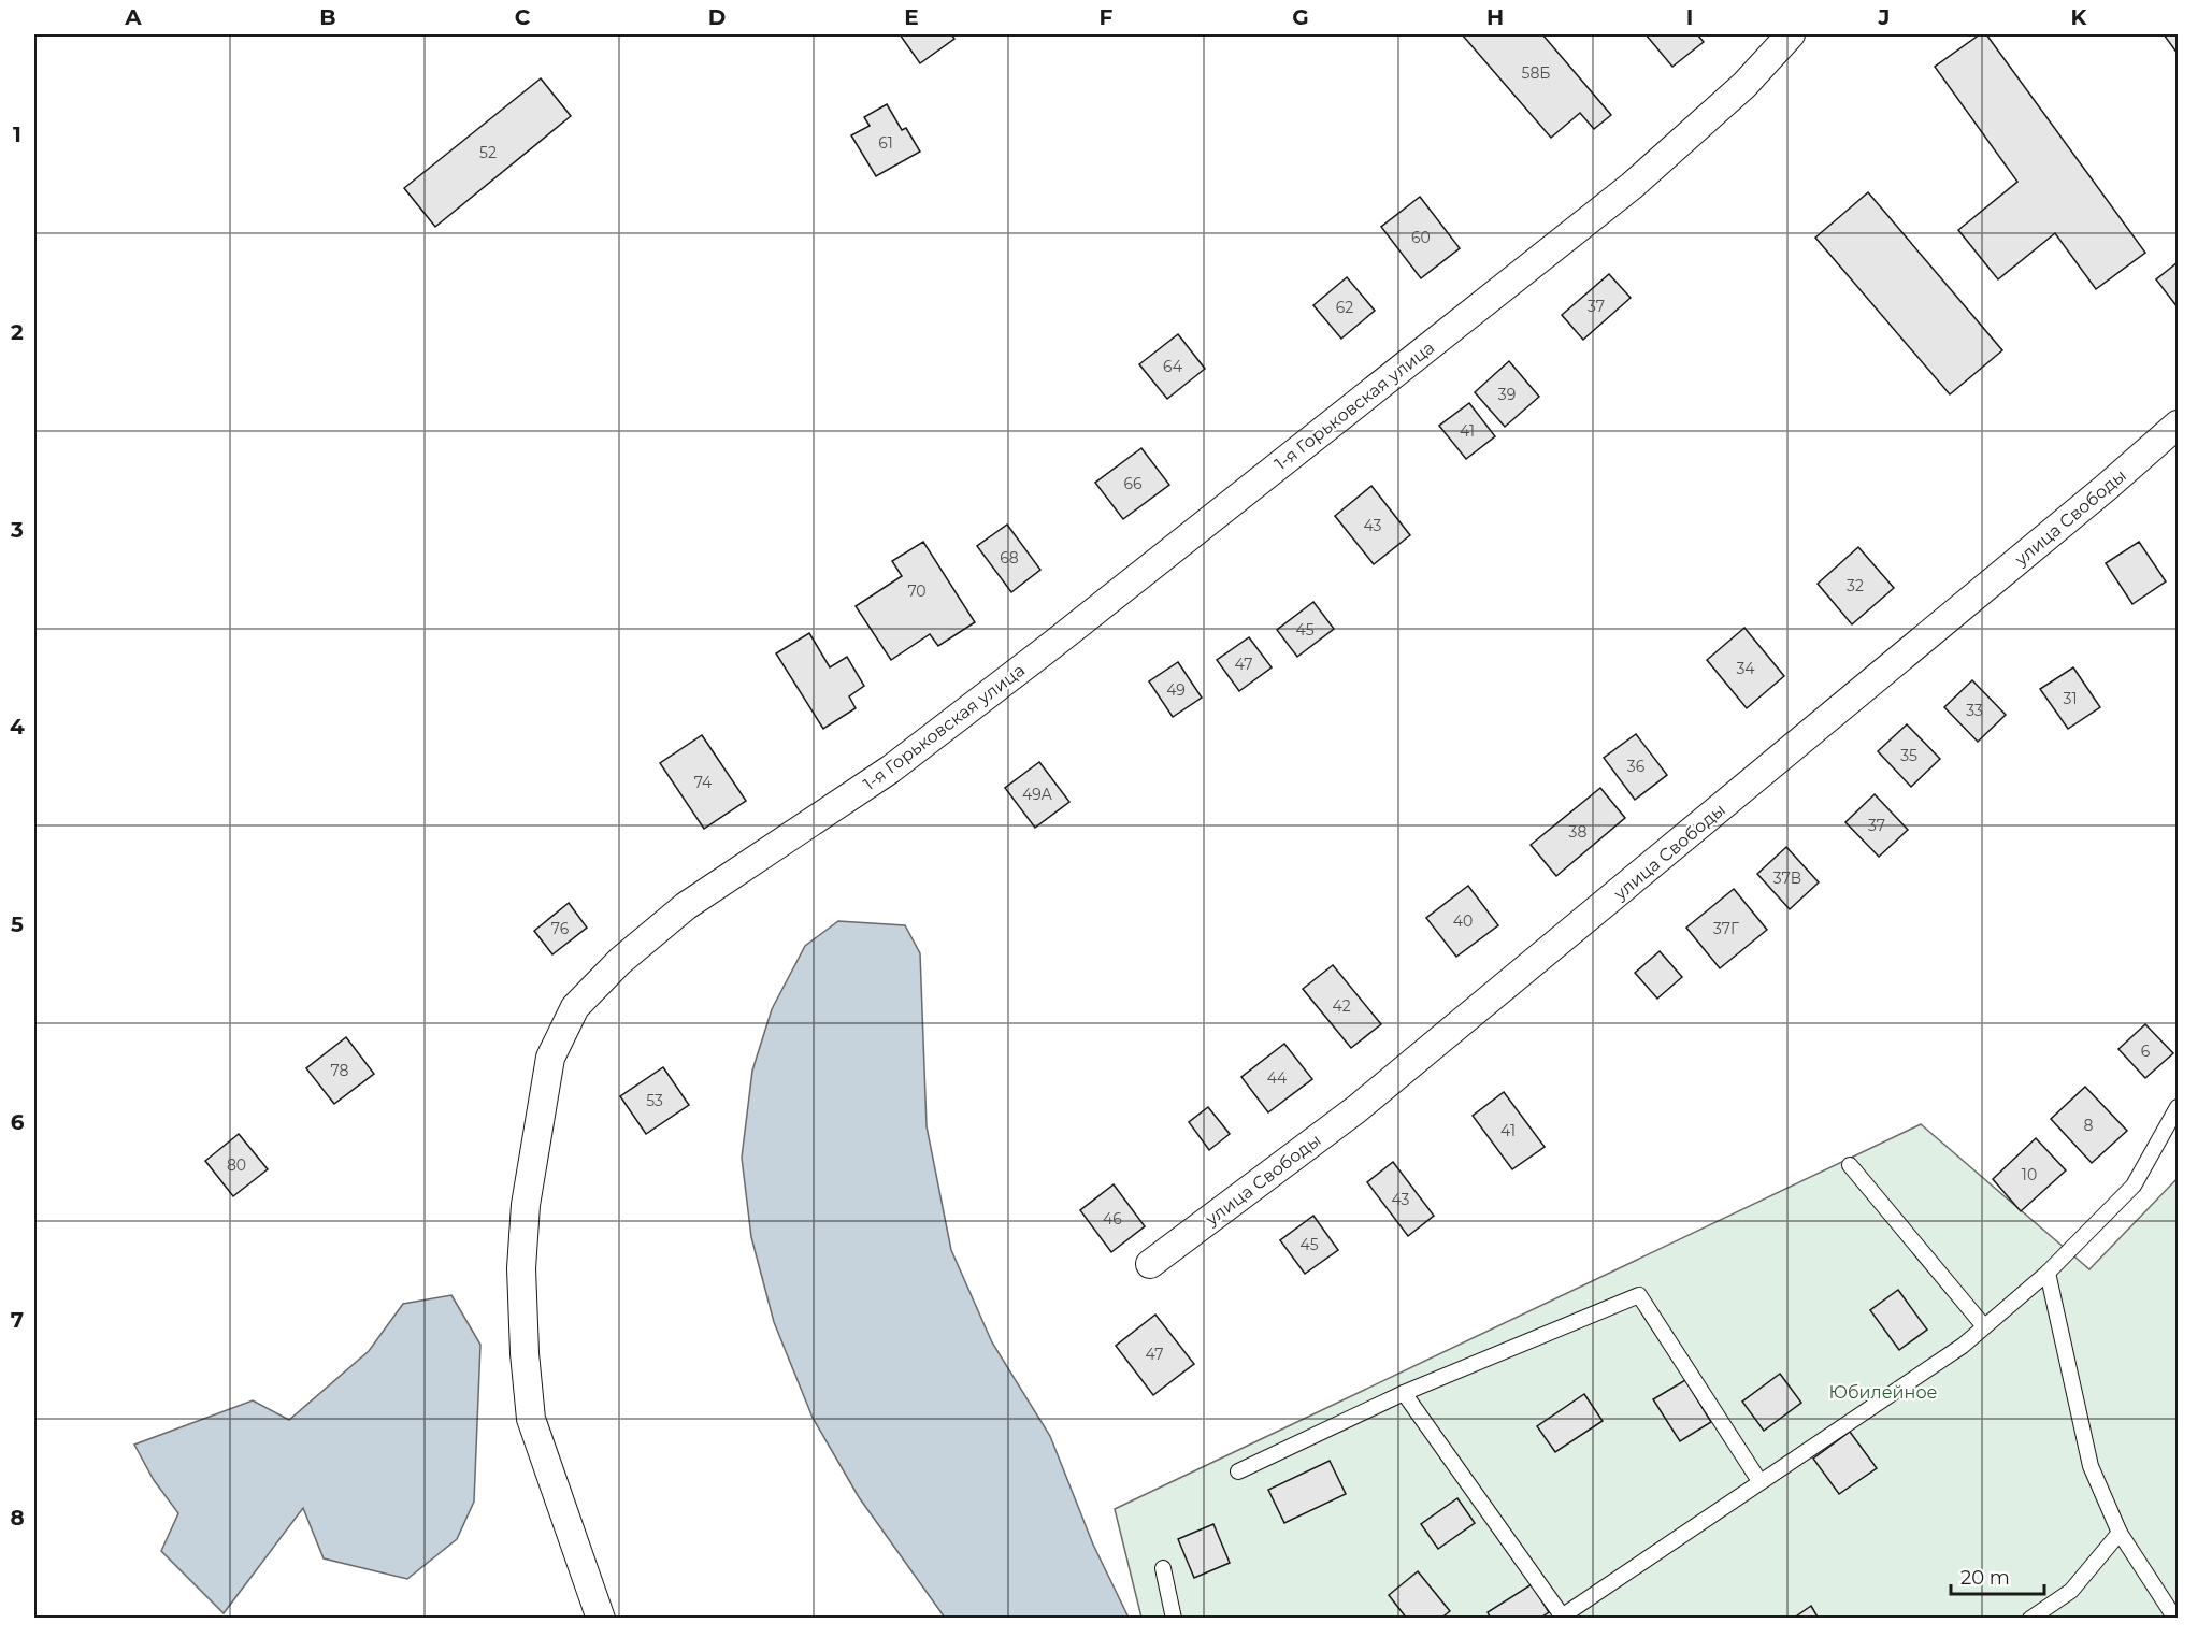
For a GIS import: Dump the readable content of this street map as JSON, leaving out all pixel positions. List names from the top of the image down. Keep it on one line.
{"streets":{"street":["1-я Горьковская улица","улица Свободы"]},"parks":["Юбилейное"],"house_numbers":["58Б","61","52","60","37","62","64","39","41","66","43","68","32","70","45","47","34","49","31","33","35","36","74","49А","37","38","37В","40","76","37Г","42","6","78","44","53","8","41","80","10","43","46","45","47"],"scale_bar":"20 m","grid":{"columns":["A","B","C","D","E","F","G","H","I","J","K"],"rows":["1","2","3","4","5","6","7","8"]}}
